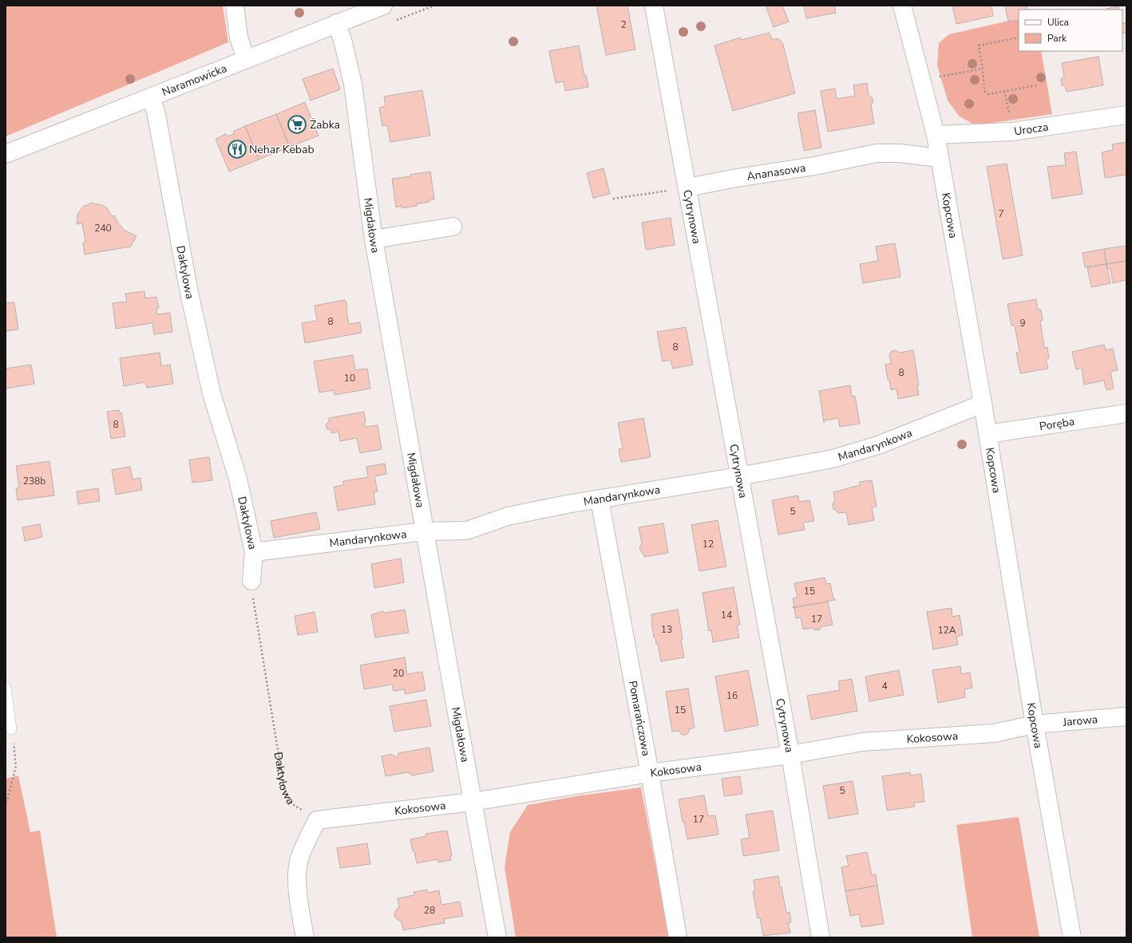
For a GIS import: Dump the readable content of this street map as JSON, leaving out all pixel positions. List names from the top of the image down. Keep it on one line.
{"streets":{"street":["Naramowicka","Urocza","Ananasowa","Kopcowa","Cytrynowa","Migdałowa","Daktylowa","Poręba","Mandarynkowa","Pomarańczowa","Jarowa","Kokosowa"]},"crossings":[["Naramowicka","Migdałowa"],["Naramowicka","Daktylowa"],["Urocza","Kopcowa"],["Ananasowa","Kopcowa"],["Ananasowa","Cytrynowa"],["Kopcowa","Poręba"],["Kopcowa","Mandarynkowa"],["Kopcowa","Jarowa"],["Kopcowa","Kokosowa"],["Cytrynowa","Mandarynkowa"],["Cytrynowa","Kokosowa"],["Migdałowa","Mandarynkowa"],["Migdałowa","Kokosowa"],["Daktylowa","Mandarynkowa"],["Daktylowa","Kokosowa"],["Mandarynkowa","Pomarańczowa"],["Pomarańczowa","Kokosowa"],["Jarowa","Kokosowa"]],"places":{"supermarket":["Żabka"],"restaurant":["Nehar Kebab"]},"house_numbers":["2","7","240","8","9","8","8","10","8","238b","5","12","15","14","17","13","12A","20","4","16","15","5","17","28"],"legend":["Ulica","Park"]}
